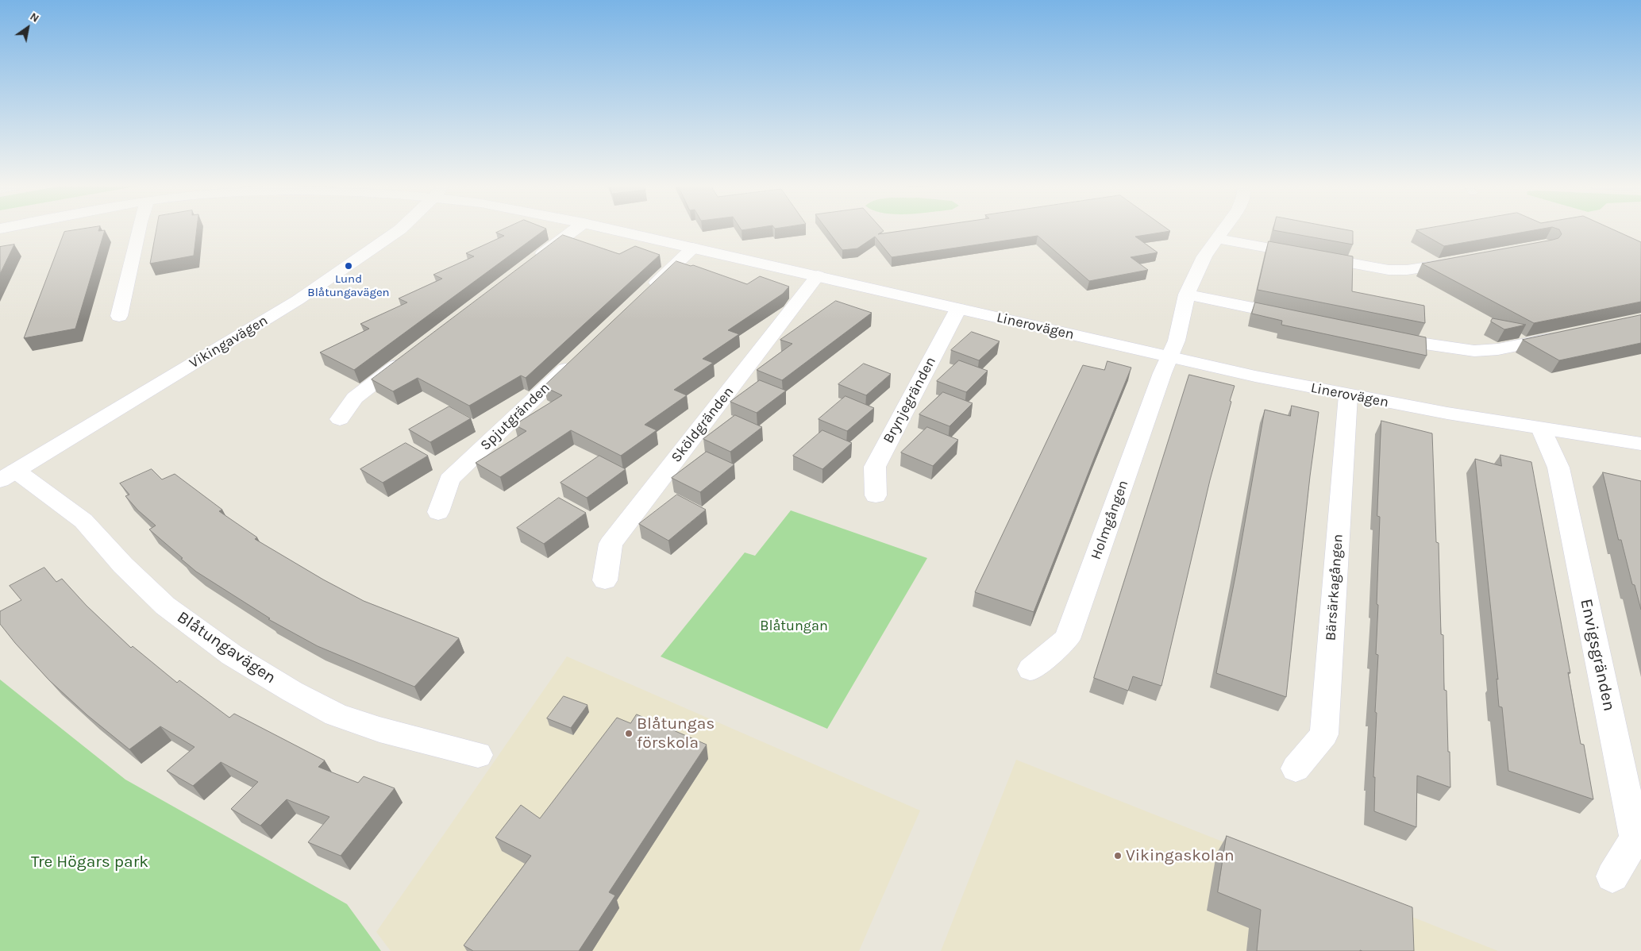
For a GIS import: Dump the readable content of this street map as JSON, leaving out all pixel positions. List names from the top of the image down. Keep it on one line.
{"streets":{"street":["Linerovägen","Vikingavägen","Brynjegränden","Spjutgränden","Sköldgränden","Holmgången","Bärsärkagången","Blåtungavägen","Envigsgränden"]},"crossings":[["Linerovägen","Brynjegränden"],["Linerovägen","Sköldgränden"],["Linerovägen","Holmgången"],["Linerovägen","Bärsärkagången"],["Linerovägen","Envigsgränden"],["Vikingavägen","Blåtungavägen"]],"parks":["Blåtungan","Tre Högars park"],"places":["Lund Blåtungavägen","Blåtungas förskola","Vikingaskolan"],"north":"top right"}
